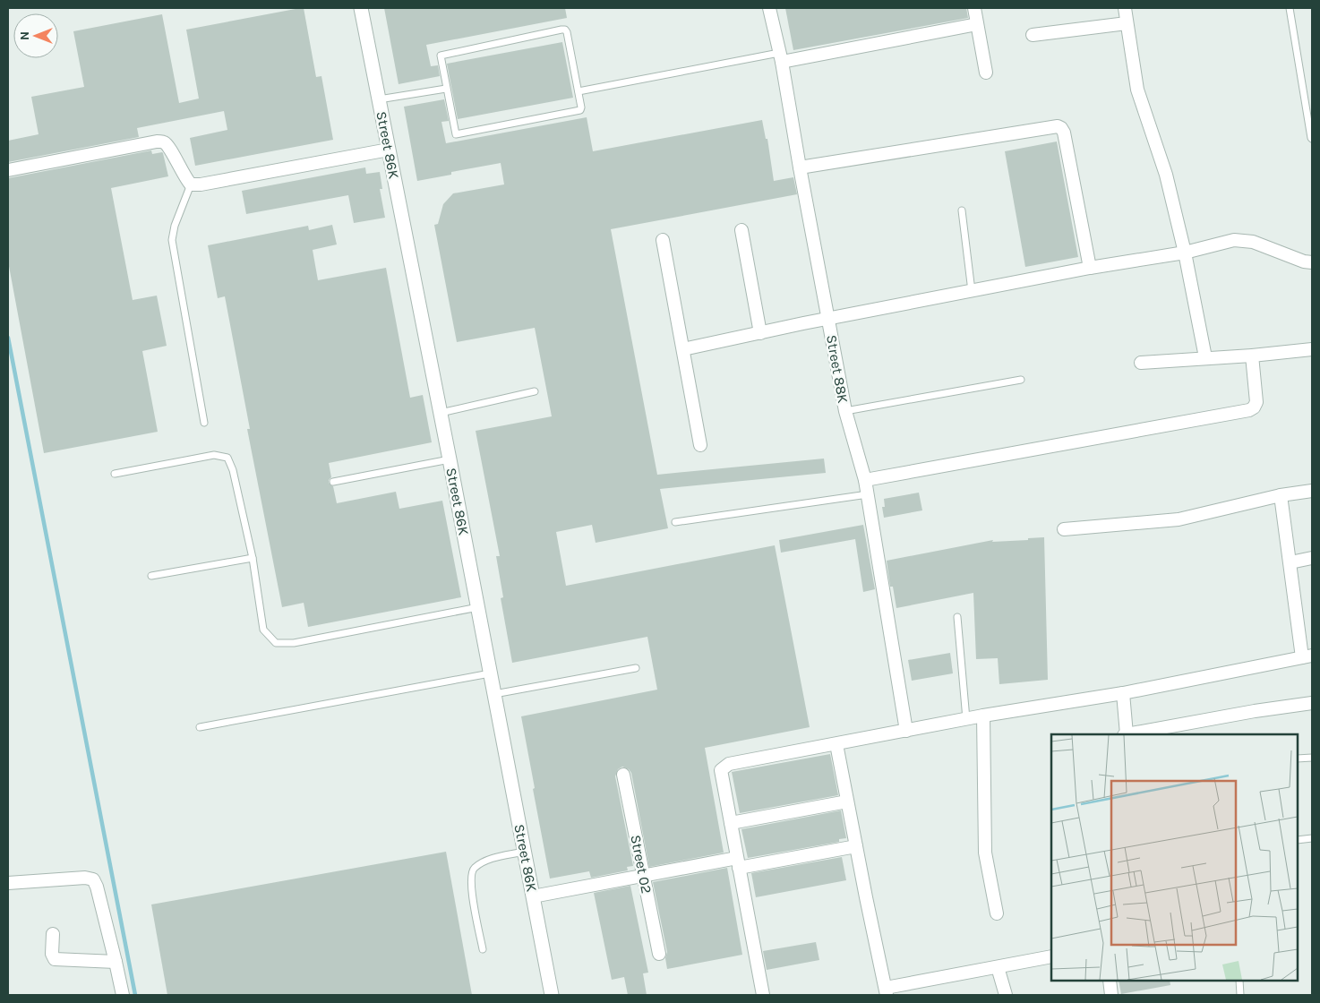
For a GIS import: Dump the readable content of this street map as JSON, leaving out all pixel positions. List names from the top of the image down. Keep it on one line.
{"streets":{"street":["Street 86K","Street 88K","Street 02"]},"north":"left"}
